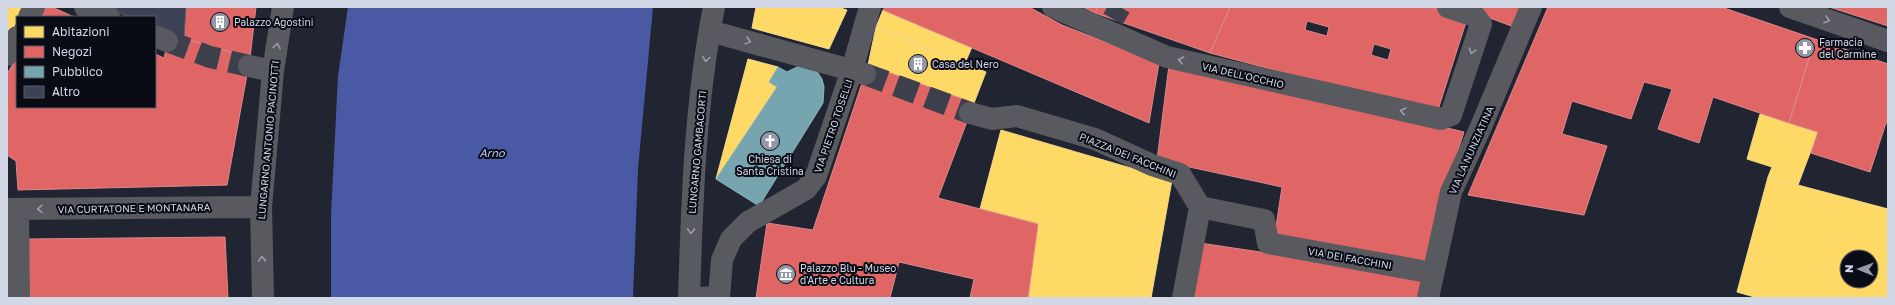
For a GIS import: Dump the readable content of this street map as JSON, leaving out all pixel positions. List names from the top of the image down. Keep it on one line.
{"streets":{"street":["VIA DELL'OCCHIO","VIA PIETRO TOSELLI","LUNGARNO ANTONIO PACINOTTI","VIA LA NUNZIATINA","LUNGARNO GAMBACORTI","PIAZZA DEI FACCHINI","VIA CURTATONE E MONTANARA","VIA DEI FACCHINI"]},"crossings":[["LUNGARNO ANTONIO PACINOTTI","VIA CURTATONE E MONTANARA"],["VIA LA NUNZIATINA","VIA DEI FACCHINI"],["PIAZZA DEI FACCHINI","VIA DEI FACCHINI"]],"one_way":["LUNGARNO ANTONIO PACINOTTI","LUNGARNO GAMBACORTI","VIA CURTATONE E MONTANARA"],"water":["Arno"],"places":{"building":["Palazzo Agostini","Casa del Nero"],"pharmacy":["Farmacia del Carmine"],"church":["Chiesa di Santa Cristina"],"museum":["Palazzo Blu - Museo d'Arte e Cultura"]},"legend":["Abitazioni","Negozi","Pubblico","Altro"],"north":"left"}
